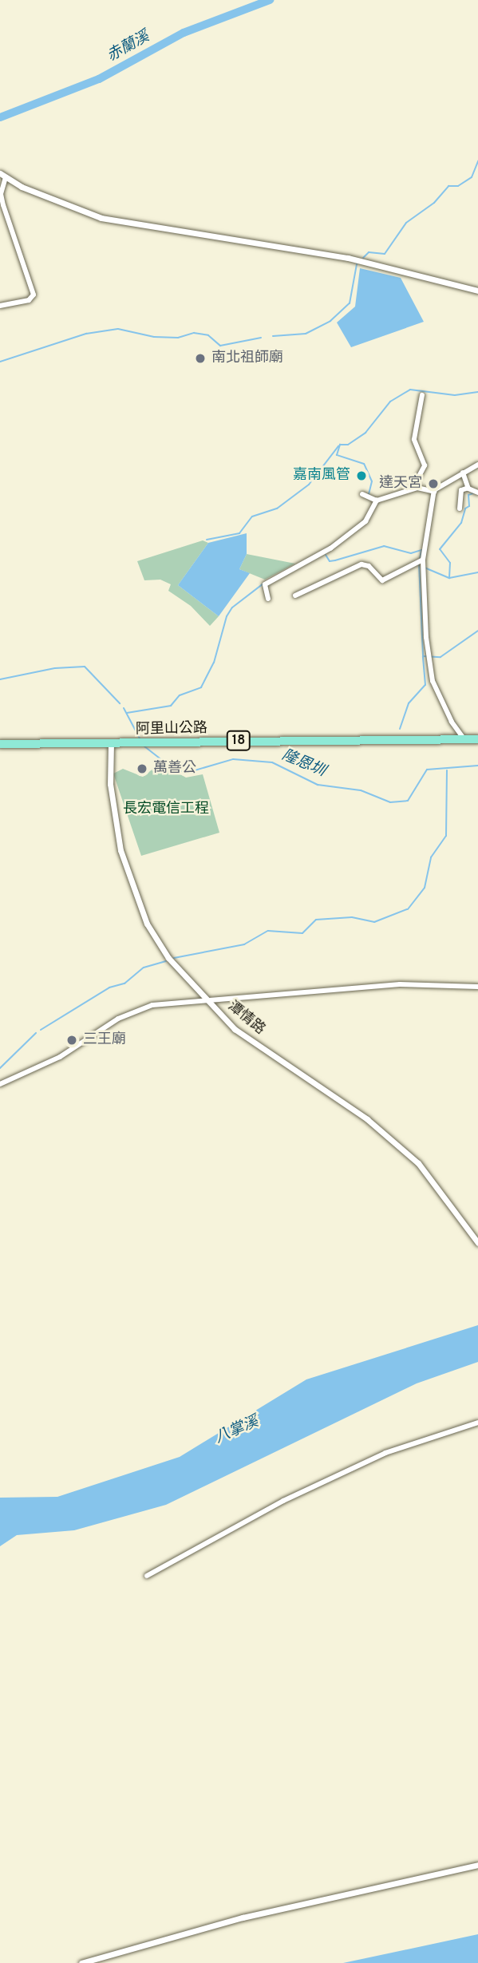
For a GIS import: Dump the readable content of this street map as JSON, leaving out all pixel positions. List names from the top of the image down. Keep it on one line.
{"streets":{"main road":["阿里山公路","18"],"street":["潭情路"]},"crossings":[["阿里山公路","潭情路"]],"water":["赤蘭溪","隆恩圳","八掌溪"],"parks":["長宏電信工程"],"places":["南北祖師廟","嘉南風管","達天宮","萬善公","三王廟"]}
